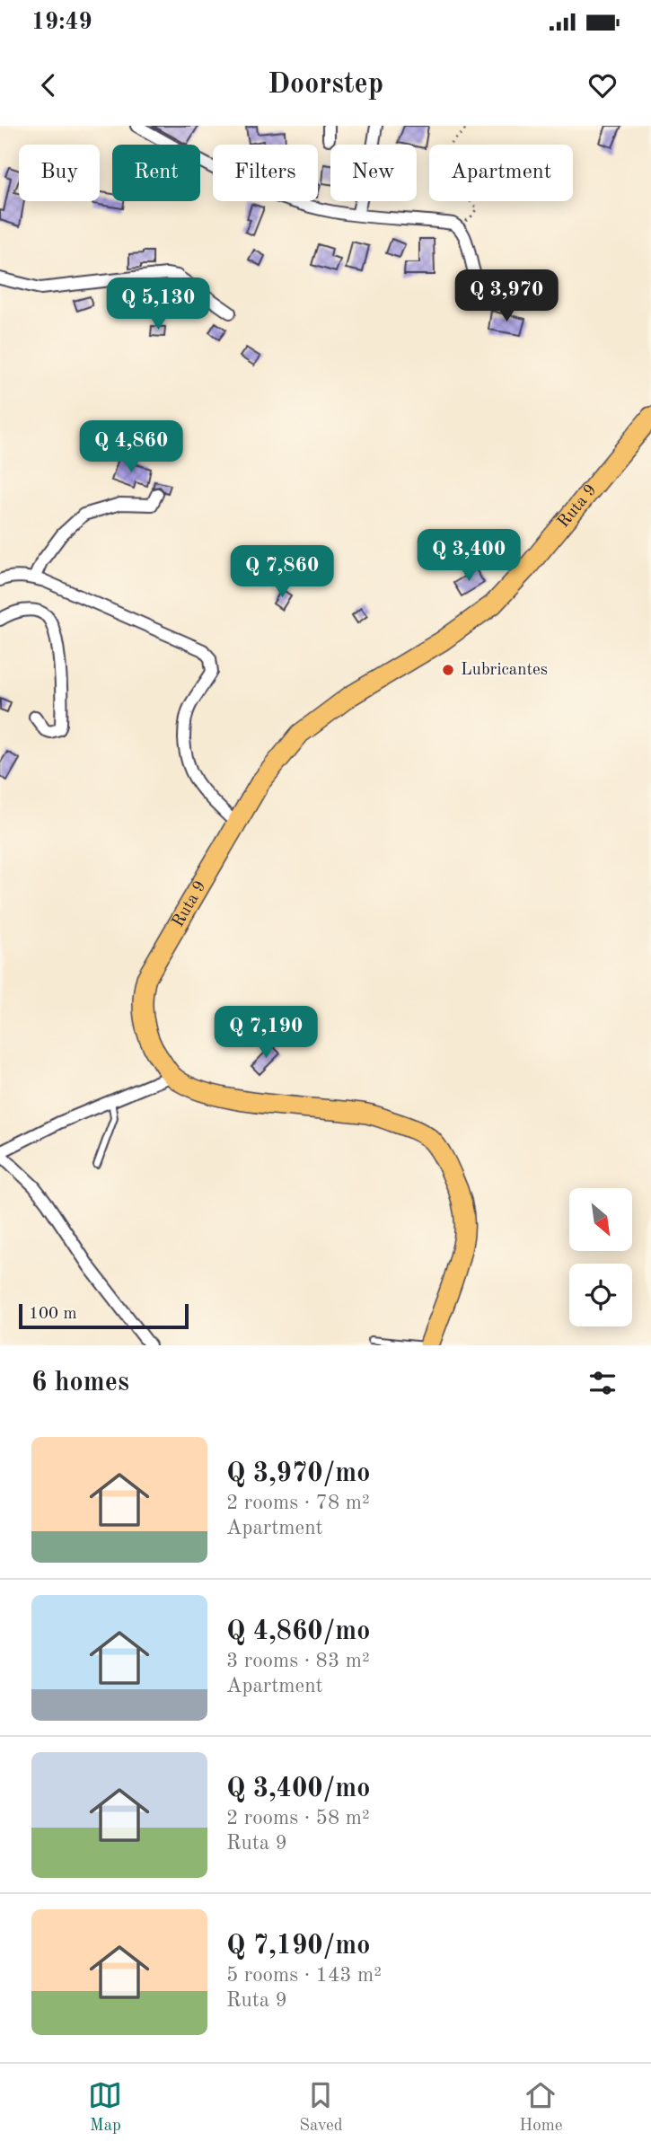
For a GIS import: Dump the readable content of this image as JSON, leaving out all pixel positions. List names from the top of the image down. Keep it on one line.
{"streets":{"main road":["Ruta 9"]},"places":["Lubricantes"],"scale_bar":"100 m","north":"bottom right","page":{"status":"19:49","header":"Doorstep","chip":["Buy","Rent","Filters","New","Apartment"],"price":["Q 3,970","Q 5,130","Q 4,860","Q 3,400","Q 7,860","Q 7,190"],"scale":"100 m","heading":"6 homes","list":[{"name":"Q 3,970/mo","note":"2 rooms · 78 m² · Apartment"},{"name":"Q 4,860/mo","note":"3 rooms · 83 m² · Apartment"},{"name":"Q 3,400/mo","note":"2 rooms · 58 m² · Ruta 9"},{"name":"Q 7,190/mo","note":"5 rooms · 143 m² · Ruta 9"}],"tabs":["Map","Saved","Home"]}}
